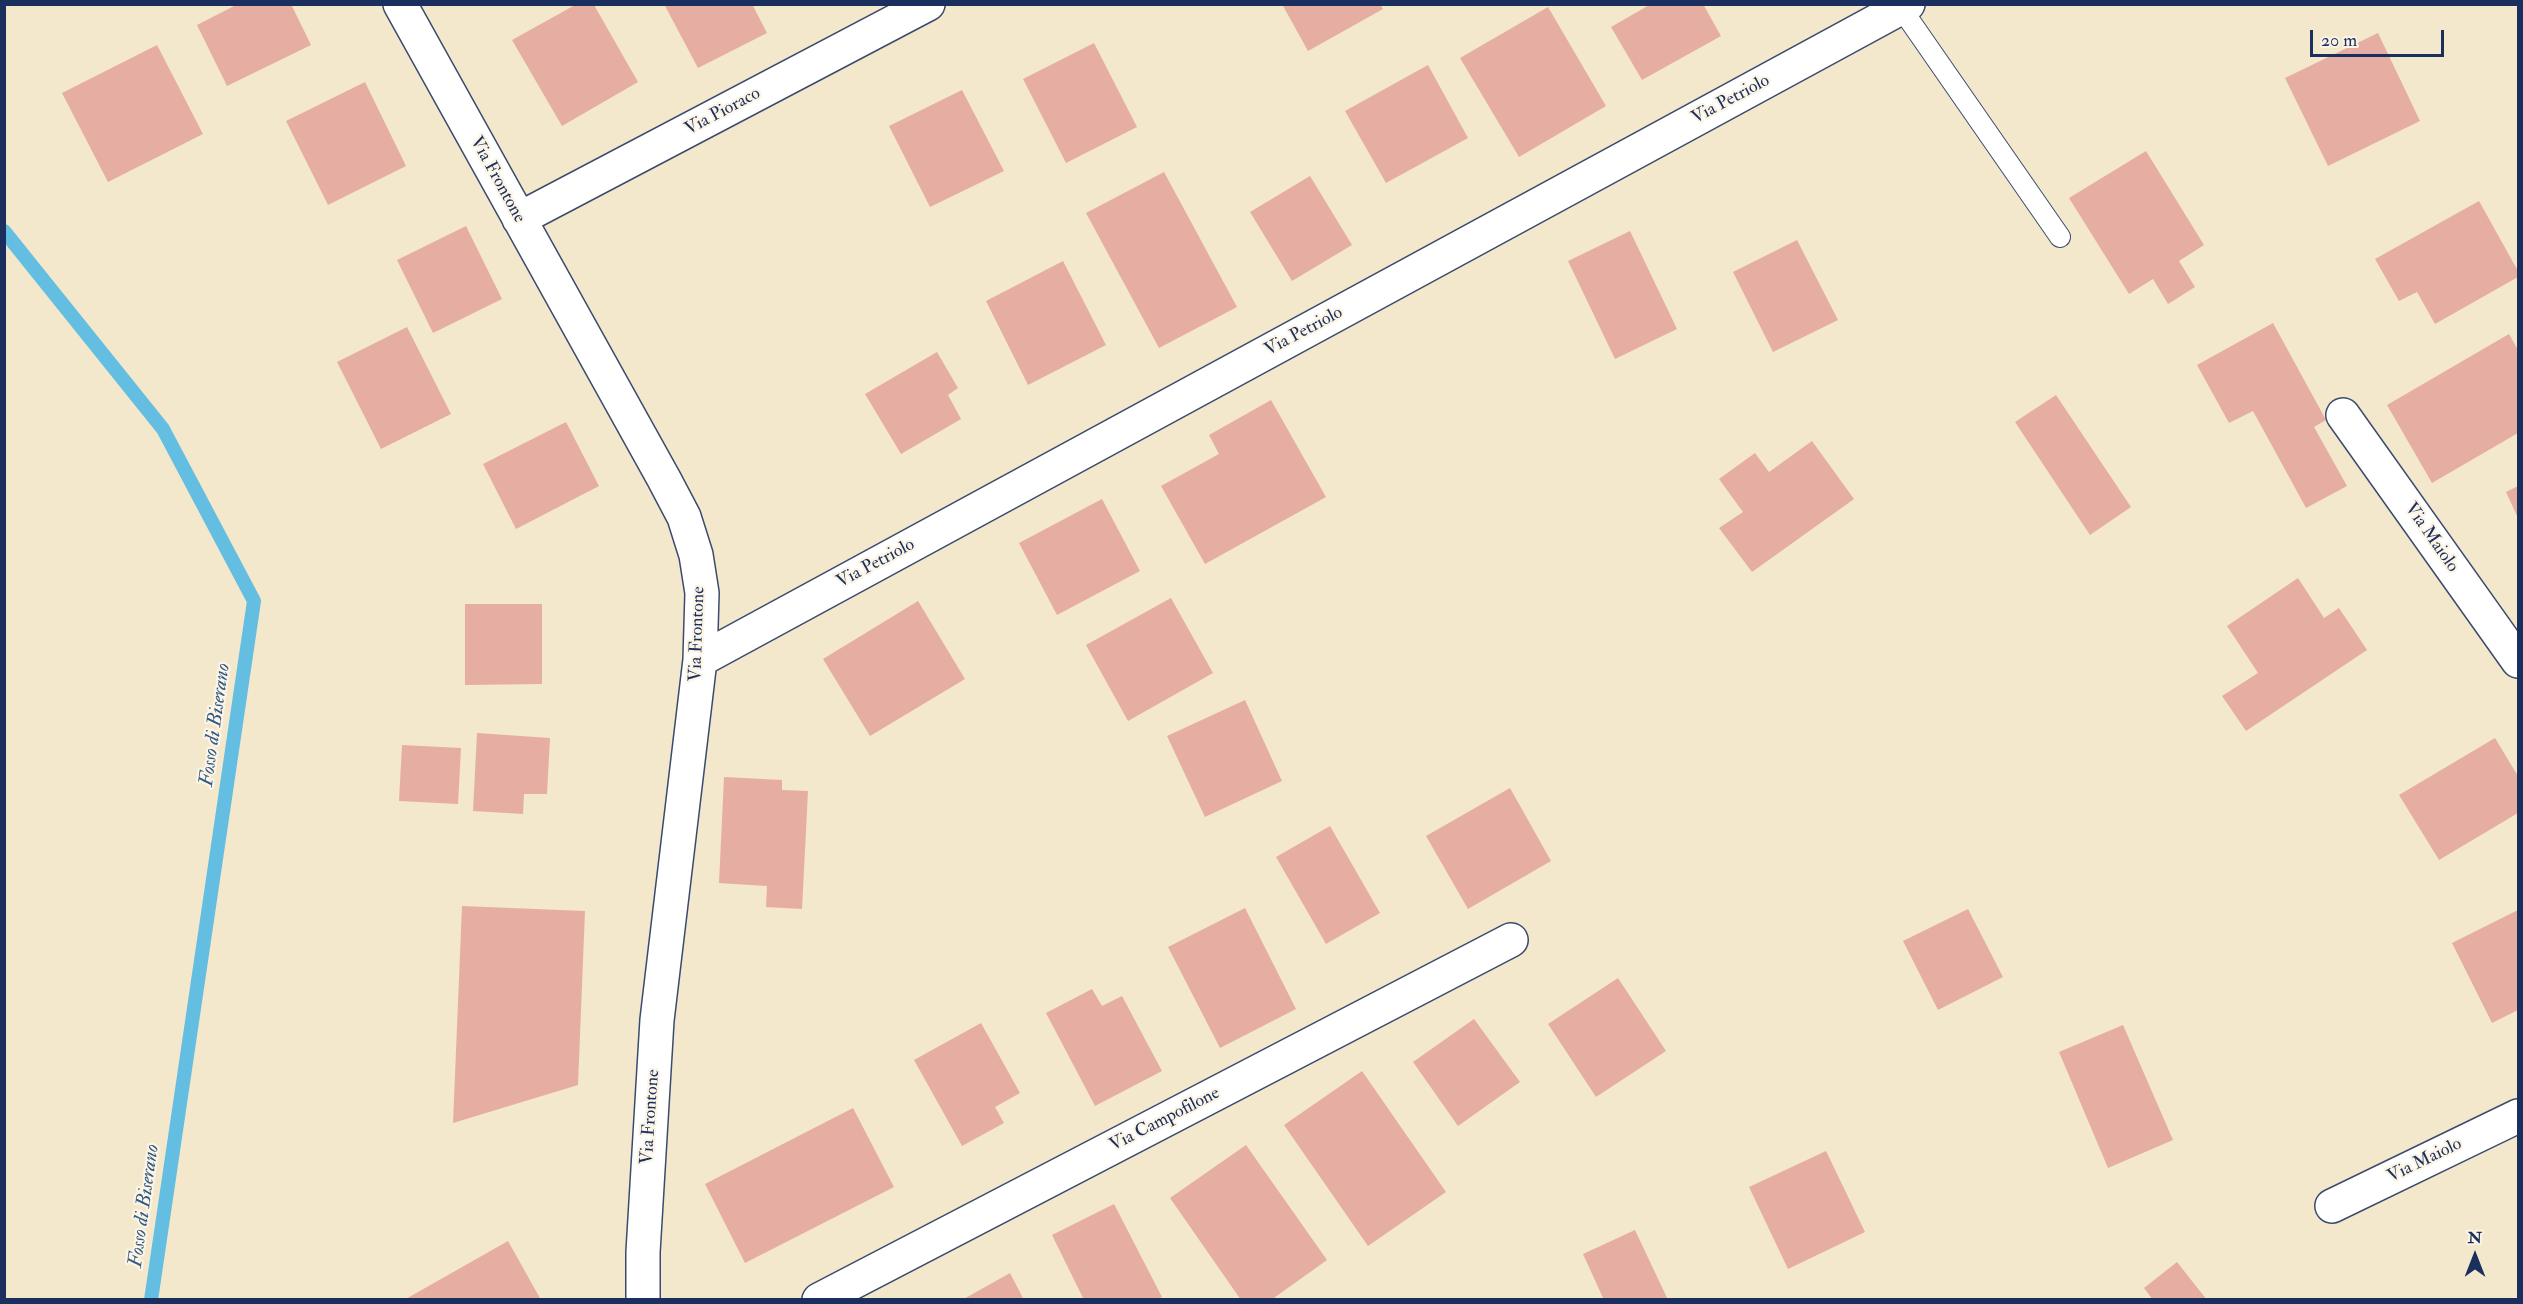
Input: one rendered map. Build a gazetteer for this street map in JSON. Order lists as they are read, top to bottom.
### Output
{
  "streets": {
    "street": [
      "Via Petriolo",
      "Via Pioraco",
      "Via Frontone",
      "Via Maiolo",
      "Via Campofilone"
    ]
  },
  "crossings": [
    ["Via Petriolo", "Via Frontone"],
    ["Via Pioraco", "Via Frontone"]
  ],
  "water": ["Fosso di Biserano"],
  "scale_bar": "20 m",
  "north": "top"
}
